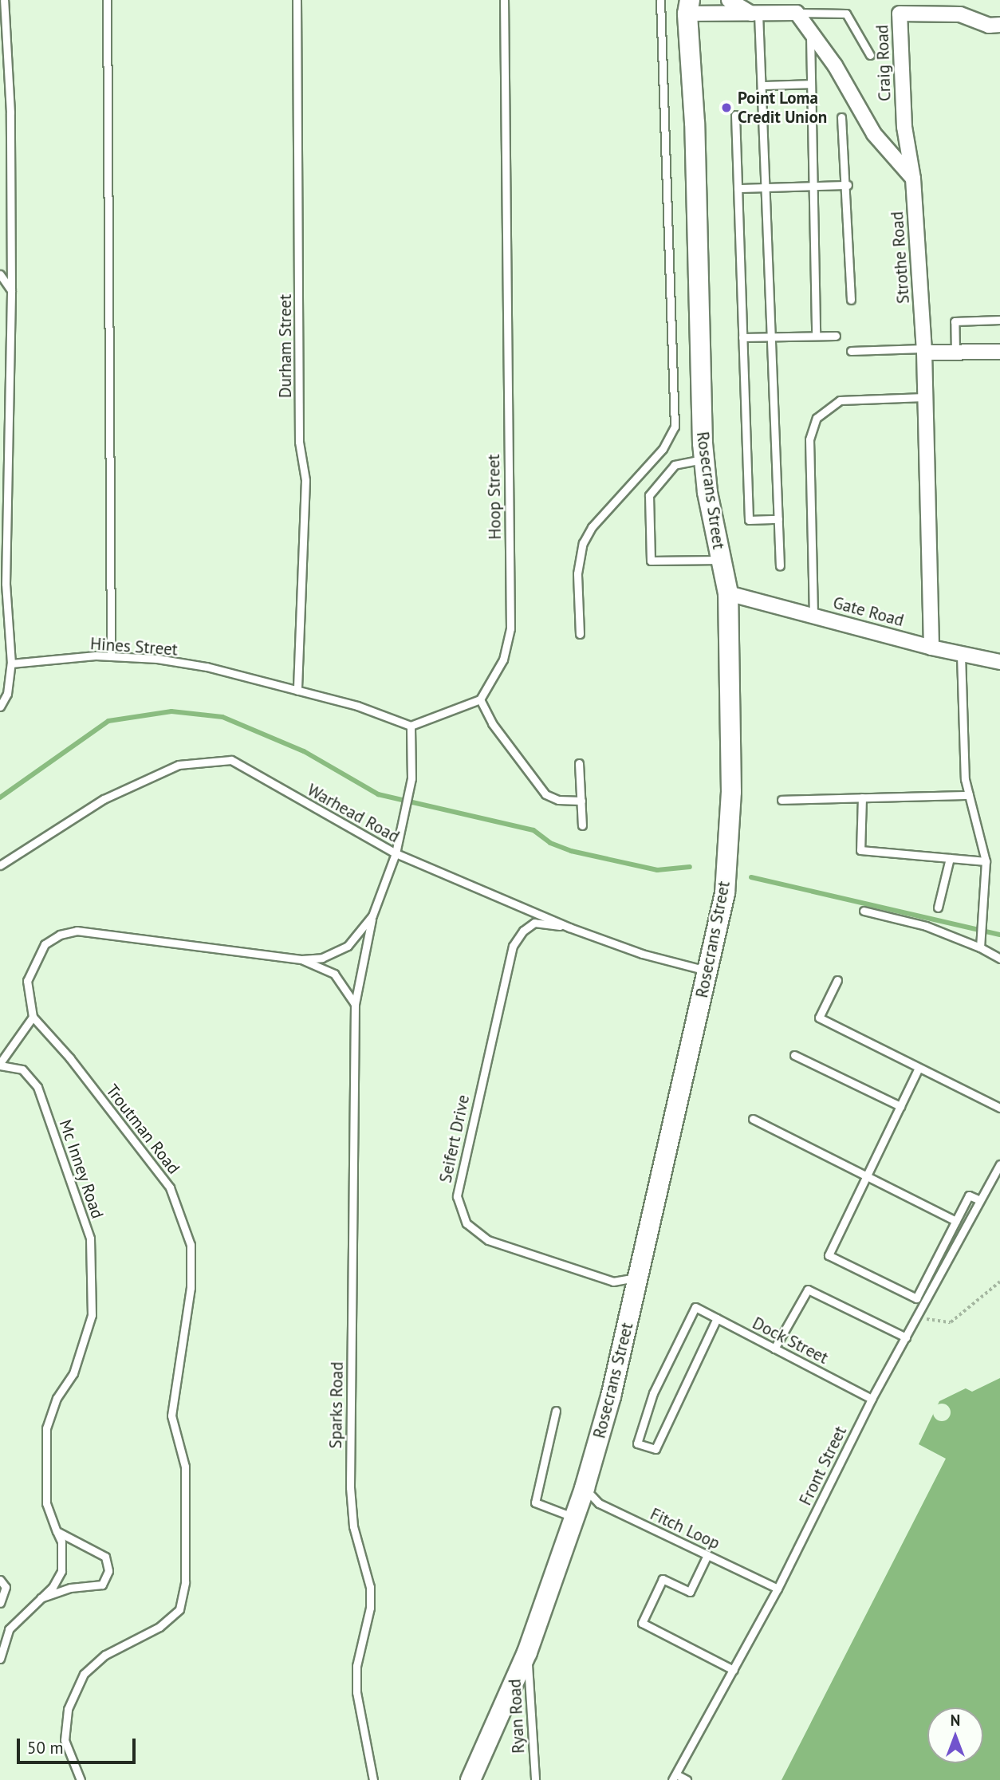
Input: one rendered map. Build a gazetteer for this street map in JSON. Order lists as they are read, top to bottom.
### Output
{
  "streets": {
    "street": [
      "Craig Road",
      "Strothe Road",
      "Rosecrans Street",
      "Gate Road"
    ],
    "lane": [
      "Durham Street",
      "Hoop Street",
      "Hines Street",
      "Warhead Road",
      "Troutman Road",
      "Seifert Drive",
      "Mc Inney Road",
      "Dock Street",
      "Sparks Road",
      "Front Street",
      "Fitch Loop",
      "Ryan Road"
    ]
  },
  "crossings": [
    ["Craig Road", "Strothe Road"],
    ["Strothe Road", "Gate Road"],
    ["Durham Street", "Hines Street"],
    ["Rosecrans Street", "Gate Road"],
    ["Rosecrans Street", "Warhead Road"],
    ["Rosecrans Street", "Seifert Drive"],
    ["Rosecrans Street", "Fitch Loop"],
    ["Rosecrans Street", "Ryan Road"],
    ["Warhead Road", "Seifert Drive"],
    ["Dock Street", "Front Street"],
    ["Front Street", "Fitch Loop"]
  ],
  "places": ["Point Loma Credit Union"],
  "scale_bar": "50 m",
  "north": "top"
}
